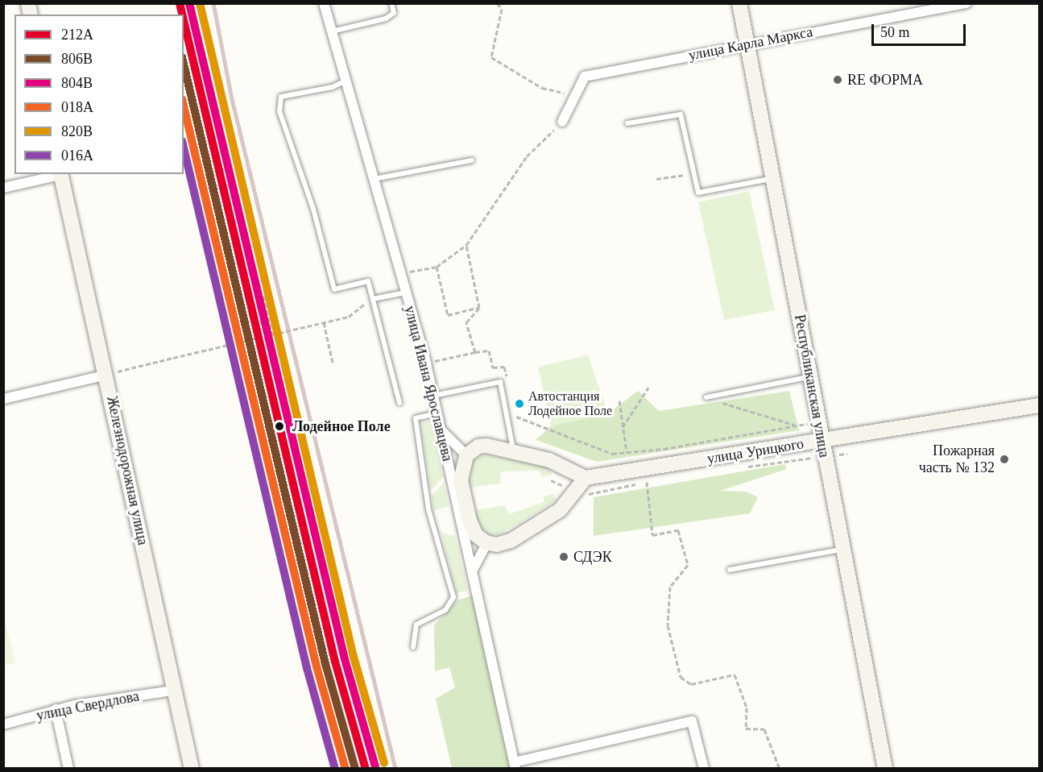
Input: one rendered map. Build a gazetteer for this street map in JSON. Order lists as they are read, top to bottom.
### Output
{
  "streets": {
    "street": [
      "улица Карла Маркса",
      "улица Ивана Ярославцева",
      "Республиканская улица",
      "улица Урицкого",
      "Железнодорожная улица",
      "улица Свердлова"
    ]
  },
  "crossings": [
    ["улица Карла Маркса", "Республиканская улица"],
    ["Республиканская улица", "улица Урицкого"],
    ["Железнодорожная улица", "улица Свердлова"]
  ],
  "places": [
    "RE ФОРМА",
    "Автостанция Лодейное Поле",
    "Лодейное Поле",
    "Пожарная часть № 132",
    "СДЭК"
  ],
  "lines": [
    "transit line 212А",
    "transit line 804В",
    "transit line 820В",
    "transit line 806В",
    "transit line 018А",
    "transit line 016А"
  ],
  "legend": [
    "212А",
    "806В",
    "804В",
    "018А",
    "820В",
    "016А"
  ],
  "scale_bar": "50 m"
}
